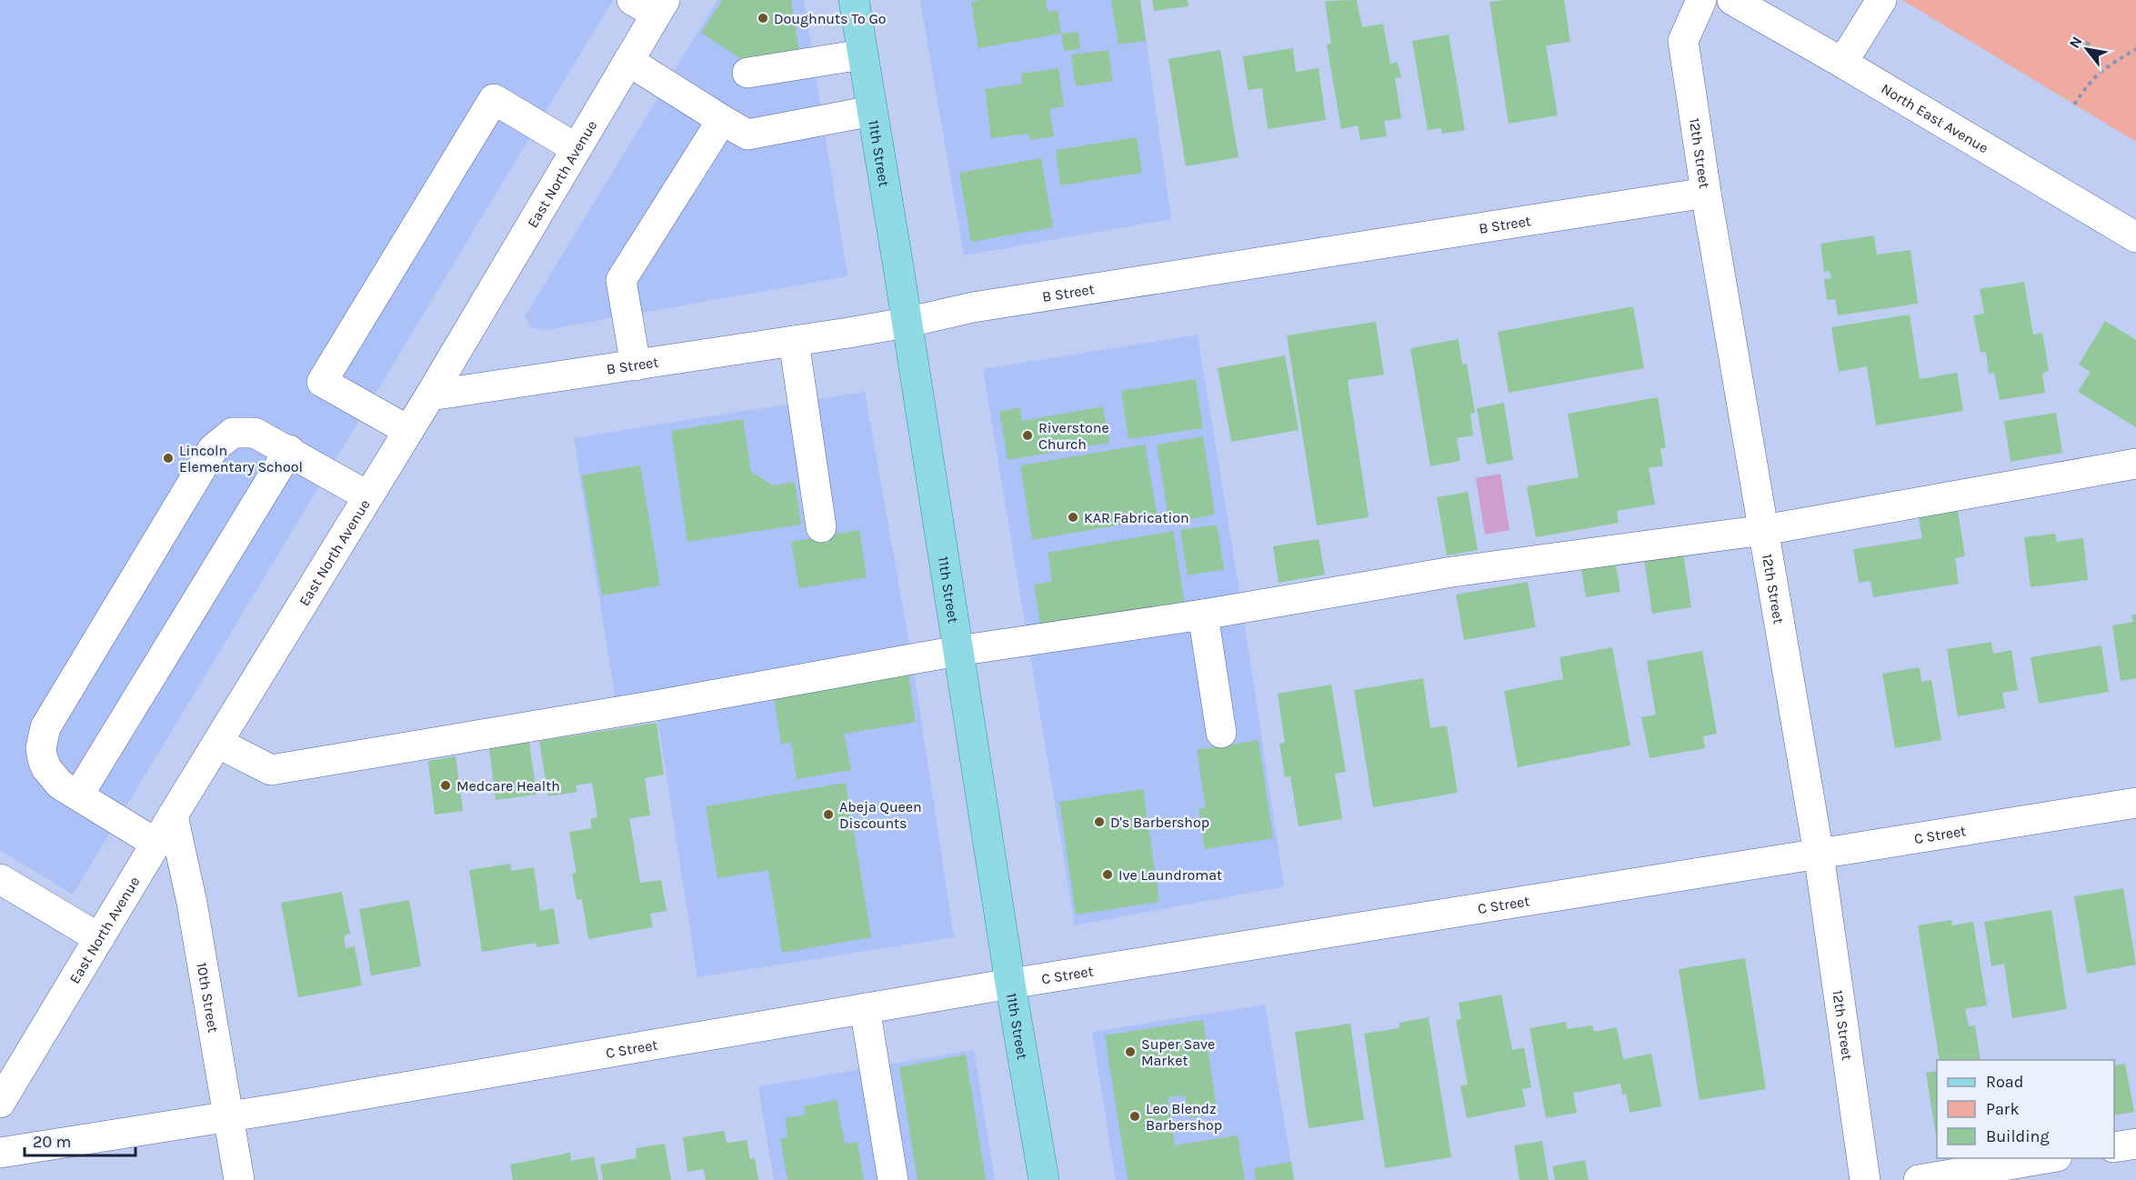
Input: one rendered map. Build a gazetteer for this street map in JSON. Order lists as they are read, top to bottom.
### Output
{
  "streets": {
    "main road": ["11th Street"],
    "street": [
      "North East Avenue",
      "12th Street",
      "East North Avenue",
      "B Street",
      "C Street",
      "10th Street"
    ]
  },
  "crossings": [
    ["12th Street", "B Street"],
    ["12th Street", "C Street"],
    ["11th Street", "B Street"],
    ["11th Street", "C Street"],
    ["East North Avenue", "B Street"],
    ["East North Avenue", "10th Street"],
    ["C Street", "10th Street"]
  ],
  "places": [
    "Doughnuts To Go",
    "Riverstone Church",
    "Lincoln Elementary School",
    "KAR Fabrication",
    "Medcare Health",
    "Abeja Queen Discounts",
    "D's Barbershop",
    "Ive Laundromat",
    "Super Save Market",
    "Leo Blendz Barbershop"
  ],
  "legend": ["Road", "Park", "Building"],
  "scale_bar": "20 m",
  "north": "top left"
}
